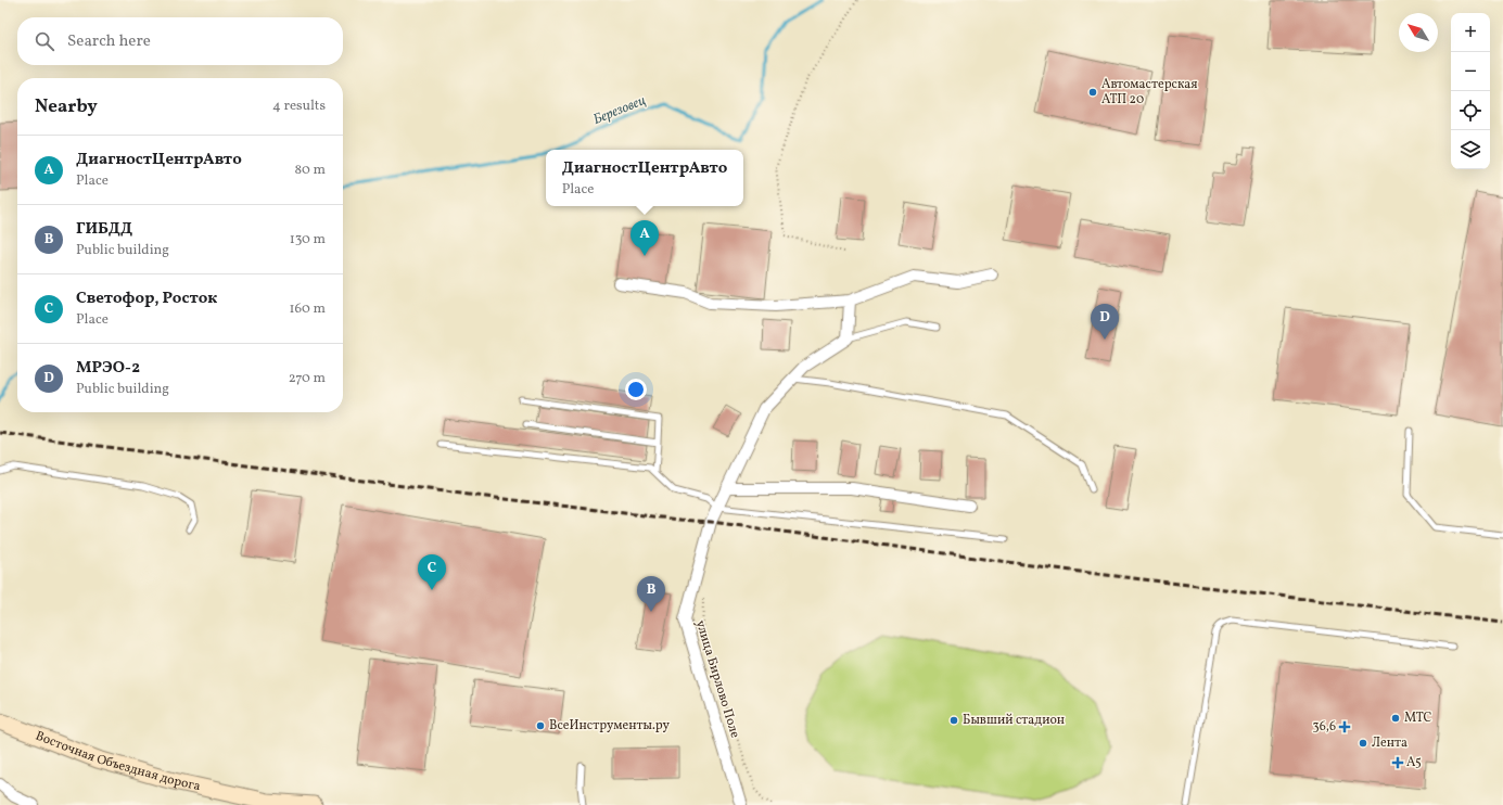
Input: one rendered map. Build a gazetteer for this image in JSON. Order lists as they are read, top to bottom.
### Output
{
  "streets": {
    "main road": ["Восточная Объездная дорога"],
    "street": ["улица Бирлово Поле"]
  },
  "water": ["Березовец"],
  "places": {
    "other": [
      "Автомастерская АТП 20",
      "МТС",
      "Бывший стадион",
      "ВсеИнструменты.ру",
      "Лента"
    ],
    "health": ["36,6", "А5"]
  },
  "north": "top left",
  "page": {
    "map_buttons": ["+", "−"],
    "search": "Search here",
    "heading": ["Nearby", "4 results"],
    "list": [
      {
        "mark": "A",
        "name": "ДиагностЦентрАвто",
        "note": "Place",
        "value": "80 m"
      },
      {
        "mark": "B",
        "name": "ГИБДД",
        "note": "Public building",
        "value": "130 m"
      },
      {
        "mark": "C",
        "name": "Светофор, Росток",
        "note": "Place",
        "value": "160 m"
      },
      {
        "mark": "D",
        "name": "МРЭО-2",
        "note": "Public building",
        "value": "270 m"
      }
    ],
    "popup": ["ДиагностЦентрАвто", "Place"],
    "pins": [
      "A",
      "D",
      "C",
      "B"
    ]
  }
}
